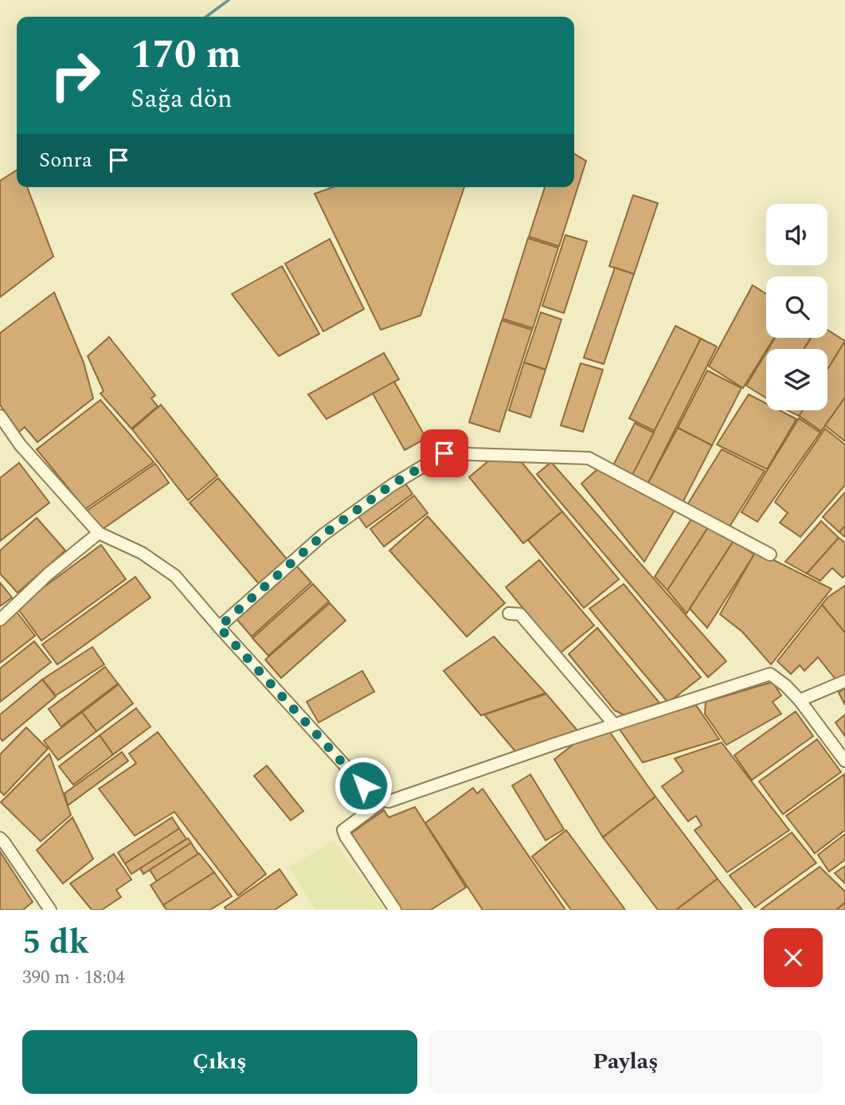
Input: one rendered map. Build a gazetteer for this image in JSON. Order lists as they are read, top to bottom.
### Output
{
  "page": {
    "turn": ["170 m", "Sağa dön"],
    "then": "Sonra",
    "heading": ["5 dk", "390 m · 18:04"],
    "buttons": ["Çıkış", "Paylaş"]
  }
}
